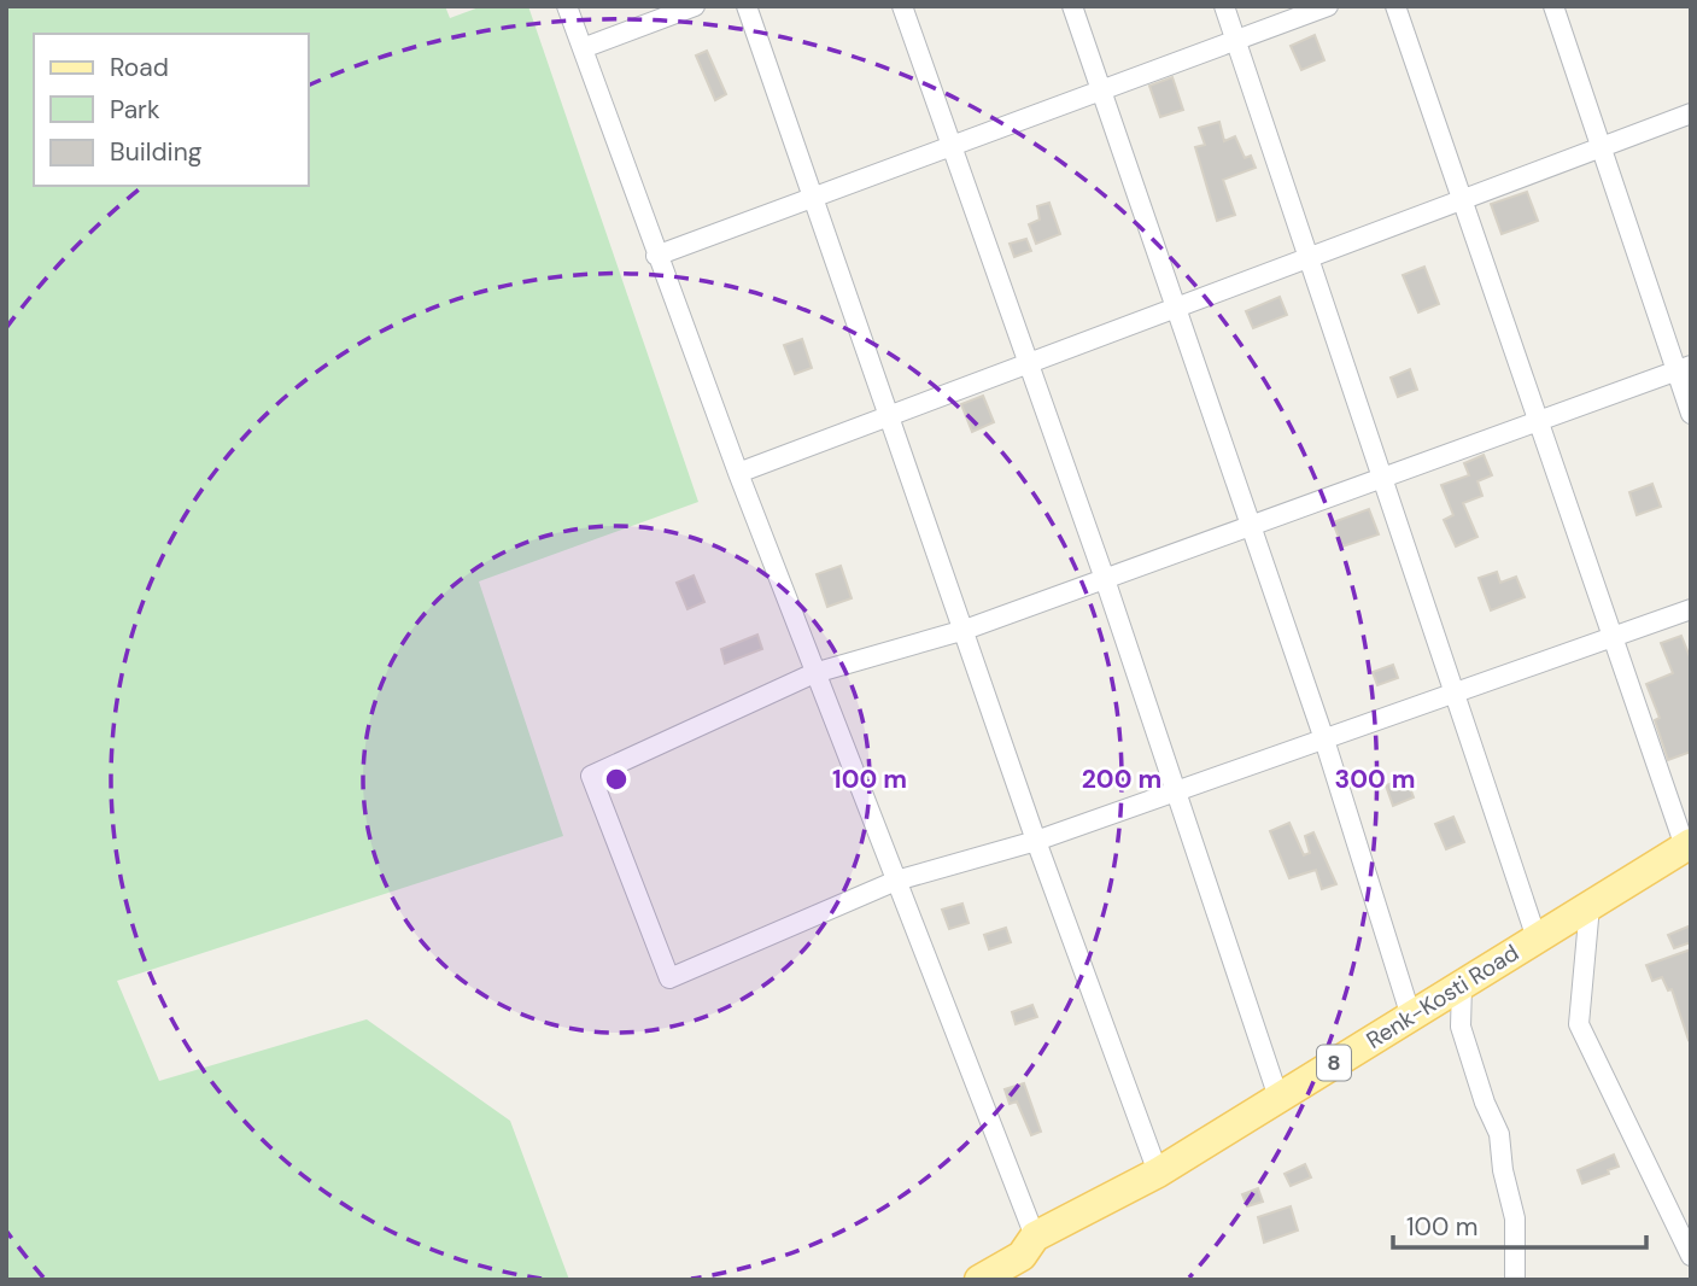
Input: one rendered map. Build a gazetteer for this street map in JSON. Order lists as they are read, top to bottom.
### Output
{
  "streets": {
    "main road": ["Renk-Kosti Road", "8"]
  },
  "legend": ["Road", "Park", "Building"],
  "scale_bar": "100 m",
  "rings": ["100 m", "200 m", "300 m"]
}
